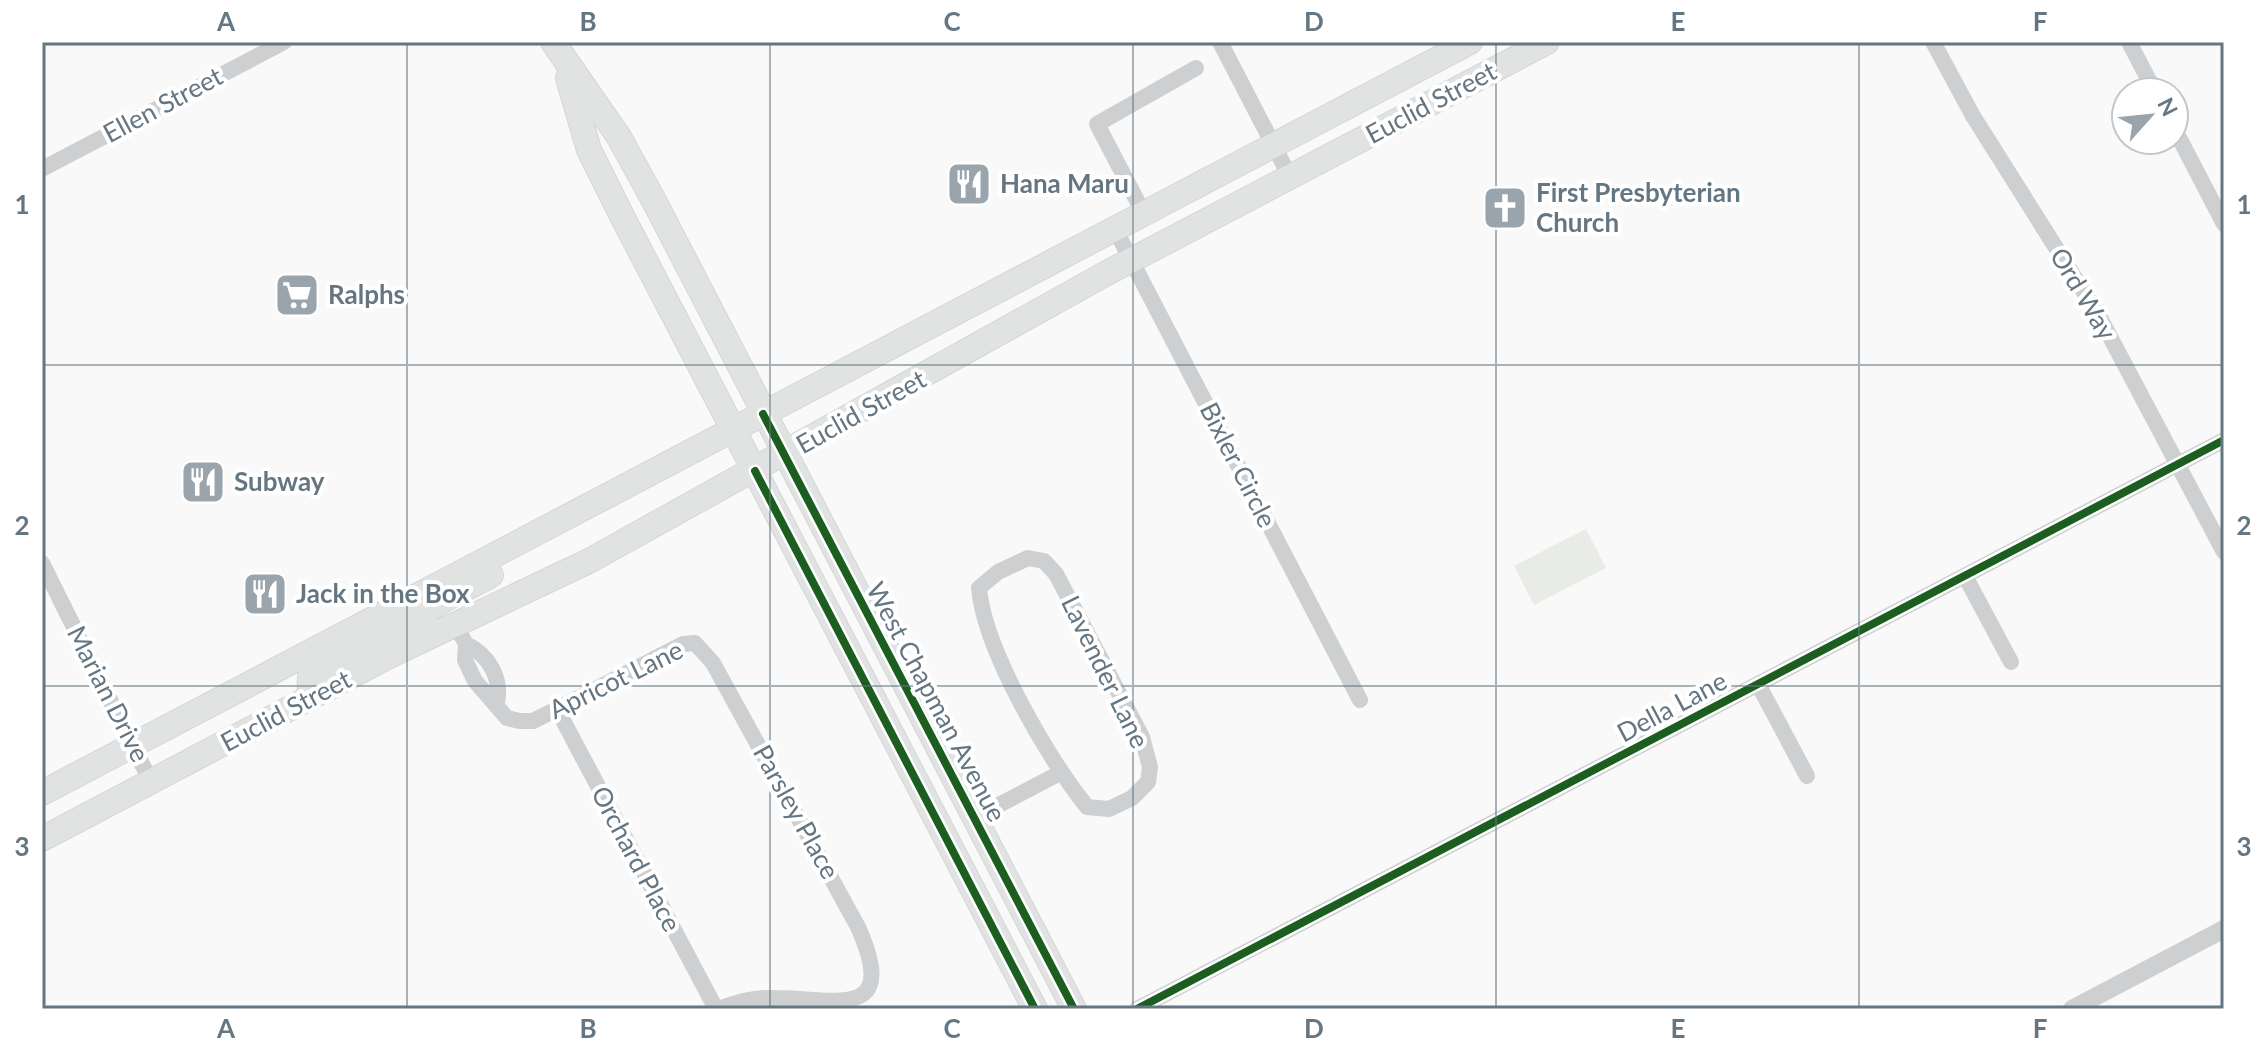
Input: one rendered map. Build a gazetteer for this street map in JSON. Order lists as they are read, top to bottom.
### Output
{
  "streets": {
    "main road": ["Euclid Street", "West Chapman Avenue"],
    "street": [
      "Ellen Street",
      "Ord Way",
      "Bixler Circle",
      "Lavender Lane",
      "Apricot Lane",
      "Marian Drive",
      "Della Lane",
      "Parsley Place",
      "Orchard Place"
    ]
  },
  "crossings": [
    ["Euclid Street", "Bixler Circle"],
    ["Euclid Street", "Apricot Lane"],
    ["Euclid Street", "Marian Drive"],
    ["Euclid Street", "West Chapman Avenue"],
    ["Ord Way", "Della Lane"],
    ["Apricot Lane", "Parsley Place"],
    ["Apricot Lane", "Orchard Place"],
    ["Parsley Place", "Orchard Place"]
  ],
  "places": {
    "restaurant": ["Hana Maru", "Subway", "Jack in the Box"],
    "church": ["First Presbyterian Church"],
    "supermarket": ["Ralphs"]
  },
  "north": "top right",
  "grid": {
    "columns": [
      "A",
      "B",
      "C",
      "D",
      "E",
      "F"
    ],
    "rows": ["1", "2", "3"]
  }
}
